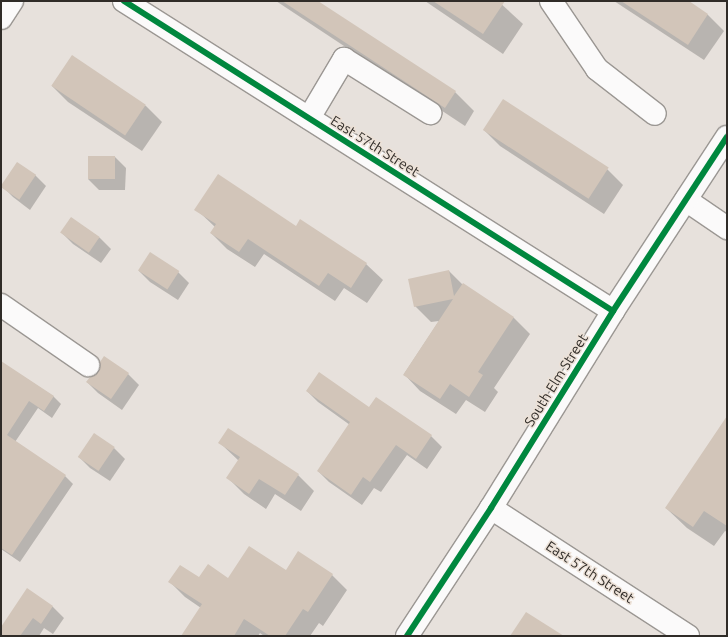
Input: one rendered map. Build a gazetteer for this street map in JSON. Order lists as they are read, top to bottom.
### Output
{
  "streets": {
    "street": ["East 57th Street", "South Elm Street"]
  },
  "crossings": [
    ["East 57th Street", "South Elm Street"]
  ]
}
